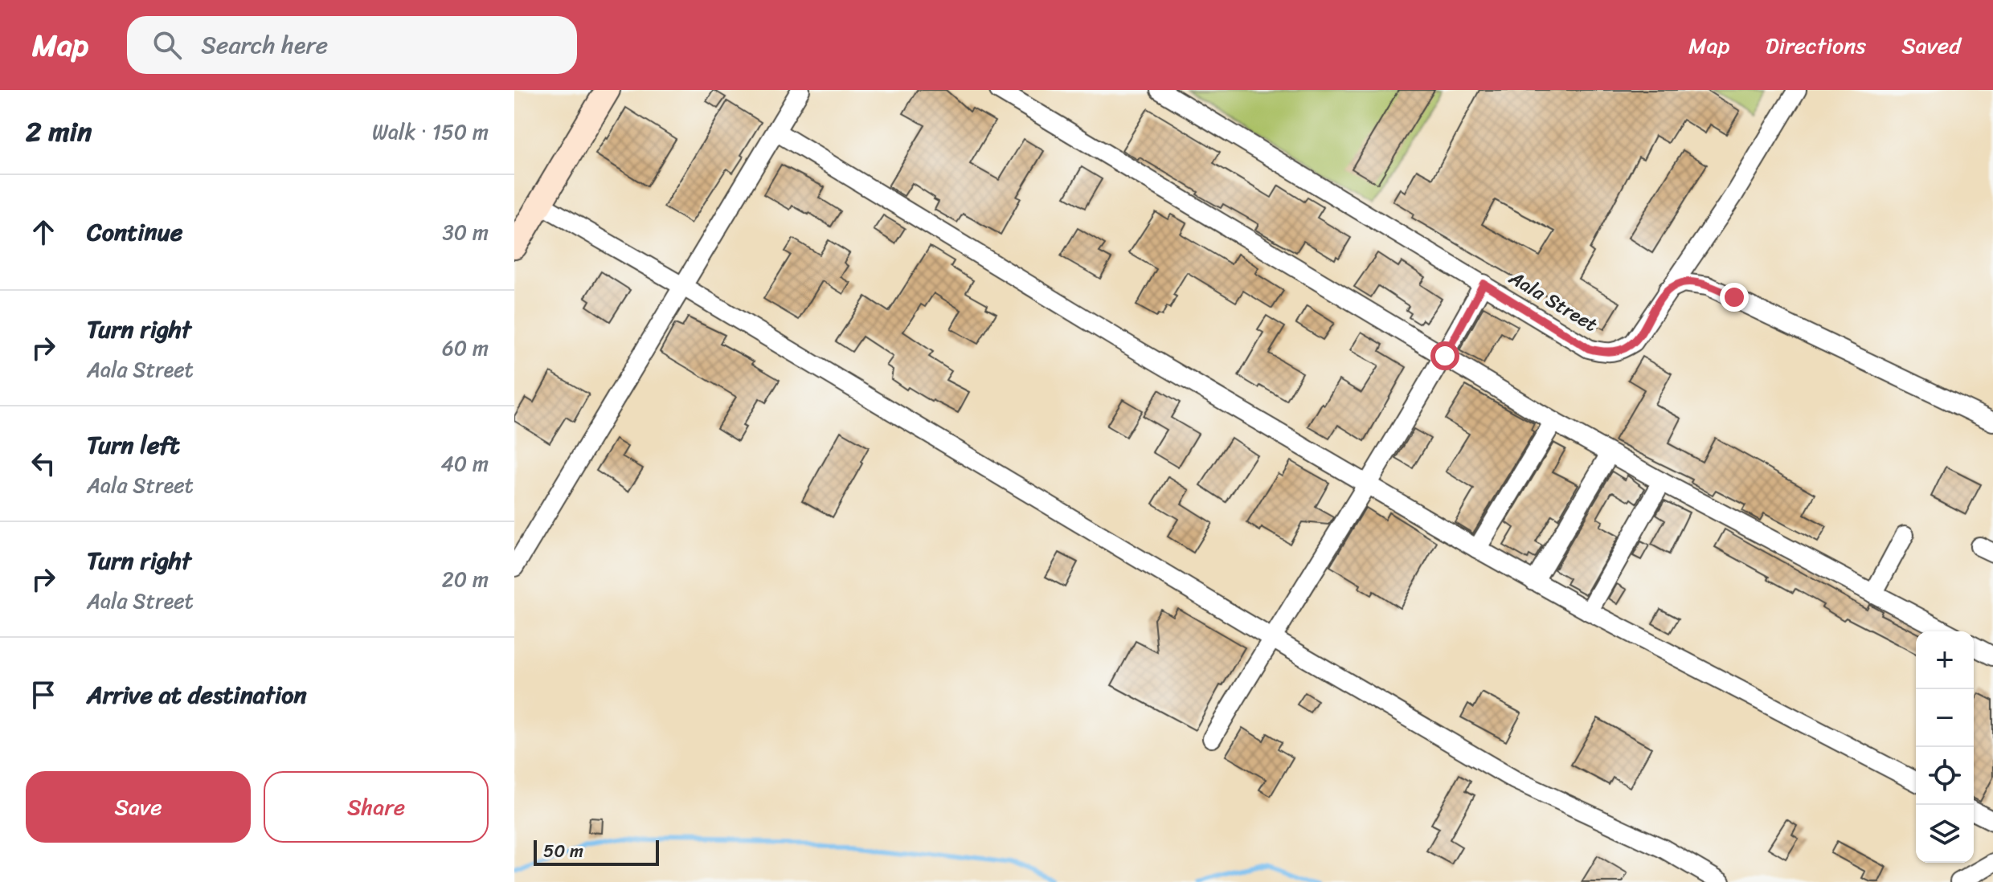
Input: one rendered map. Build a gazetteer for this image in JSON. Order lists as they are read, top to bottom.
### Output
{
  "streets": {
    "street": ["Aala Street"]
  },
  "scale_bar": "50 m",
  "page": {
    "header": "Map",
    "search": "Search here",
    "nav": ["Map", "Directions", "Saved"],
    "heading": ["2 min", "Walk · 150 m"],
    "list": [
      ["Continue", "30 m"],
      ["Turn right", "Aala Street", "60 m"],
      ["Turn left", "Aala Street", "40 m"],
      ["Turn right", "Aala Street", "20 m"],
      "Arrive at destination"
    ],
    "map_buttons": ["+", "−"],
    "buttons": ["Save", "Share"],
    "scale": "50 m"
  }
}
